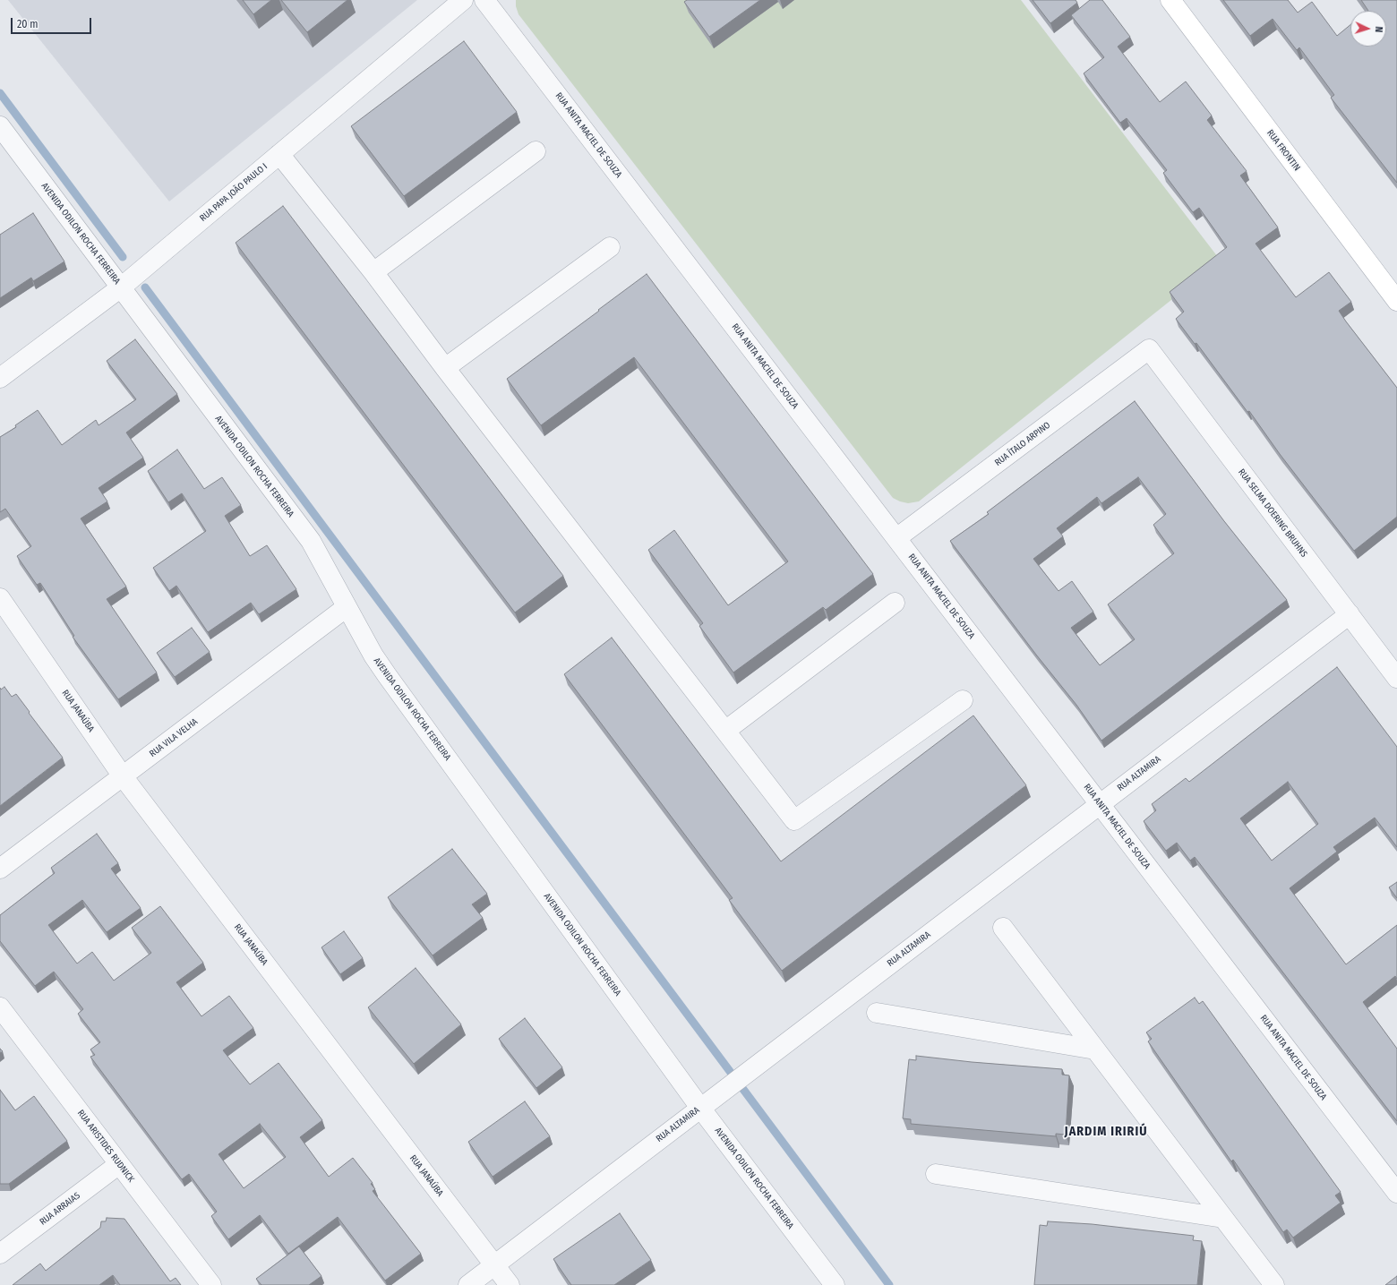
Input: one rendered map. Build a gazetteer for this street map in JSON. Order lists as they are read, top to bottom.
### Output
{
  "streets": {
    "street": [
      "RUA ANITA MACIEL DE SOUZA",
      "RUA FRONTIN",
      "RUA PAPA JOÃO PAULO I",
      "AVENIDA ODILON ROCHA FERREIRA",
      "RUA ÍTALO ARPINO",
      "RUA SELMA DOERING BRUHNS",
      "RUA JANAÚBA",
      "RUA VILA VELHA",
      "RUA ALTAMIRA",
      "RUA ARISTIDES RUDNICK",
      "RUA ARRAIAS"
    ]
  },
  "crossings": [
    ["RUA ANITA MACIEL DE SOUZA", "RUA ÍTALO ARPINO"],
    ["RUA ANITA MACIEL DE SOUZA", "RUA ALTAMIRA"],
    ["RUA PAPA JOÃO PAULO I", "AVENIDA ODILON ROCHA FERREIRA"],
    ["AVENIDA ODILON ROCHA FERREIRA", "RUA VILA VELHA"],
    ["AVENIDA ODILON ROCHA FERREIRA", "RUA ALTAMIRA"],
    ["RUA ÍTALO ARPINO", "RUA SELMA DOERING BRUHNS"],
    ["RUA SELMA DOERING BRUHNS", "RUA ALTAMIRA"],
    ["RUA JANAÚBA", "RUA VILA VELHA"],
    ["RUA JANAÚBA", "RUA ALTAMIRA"],
    ["RUA ARISTIDES RUDNICK", "RUA ARRAIAS"]
  ],
  "districts": ["JARDIM IRIRIÚ"],
  "scale_bar": "20 m",
  "north": "right"
}
